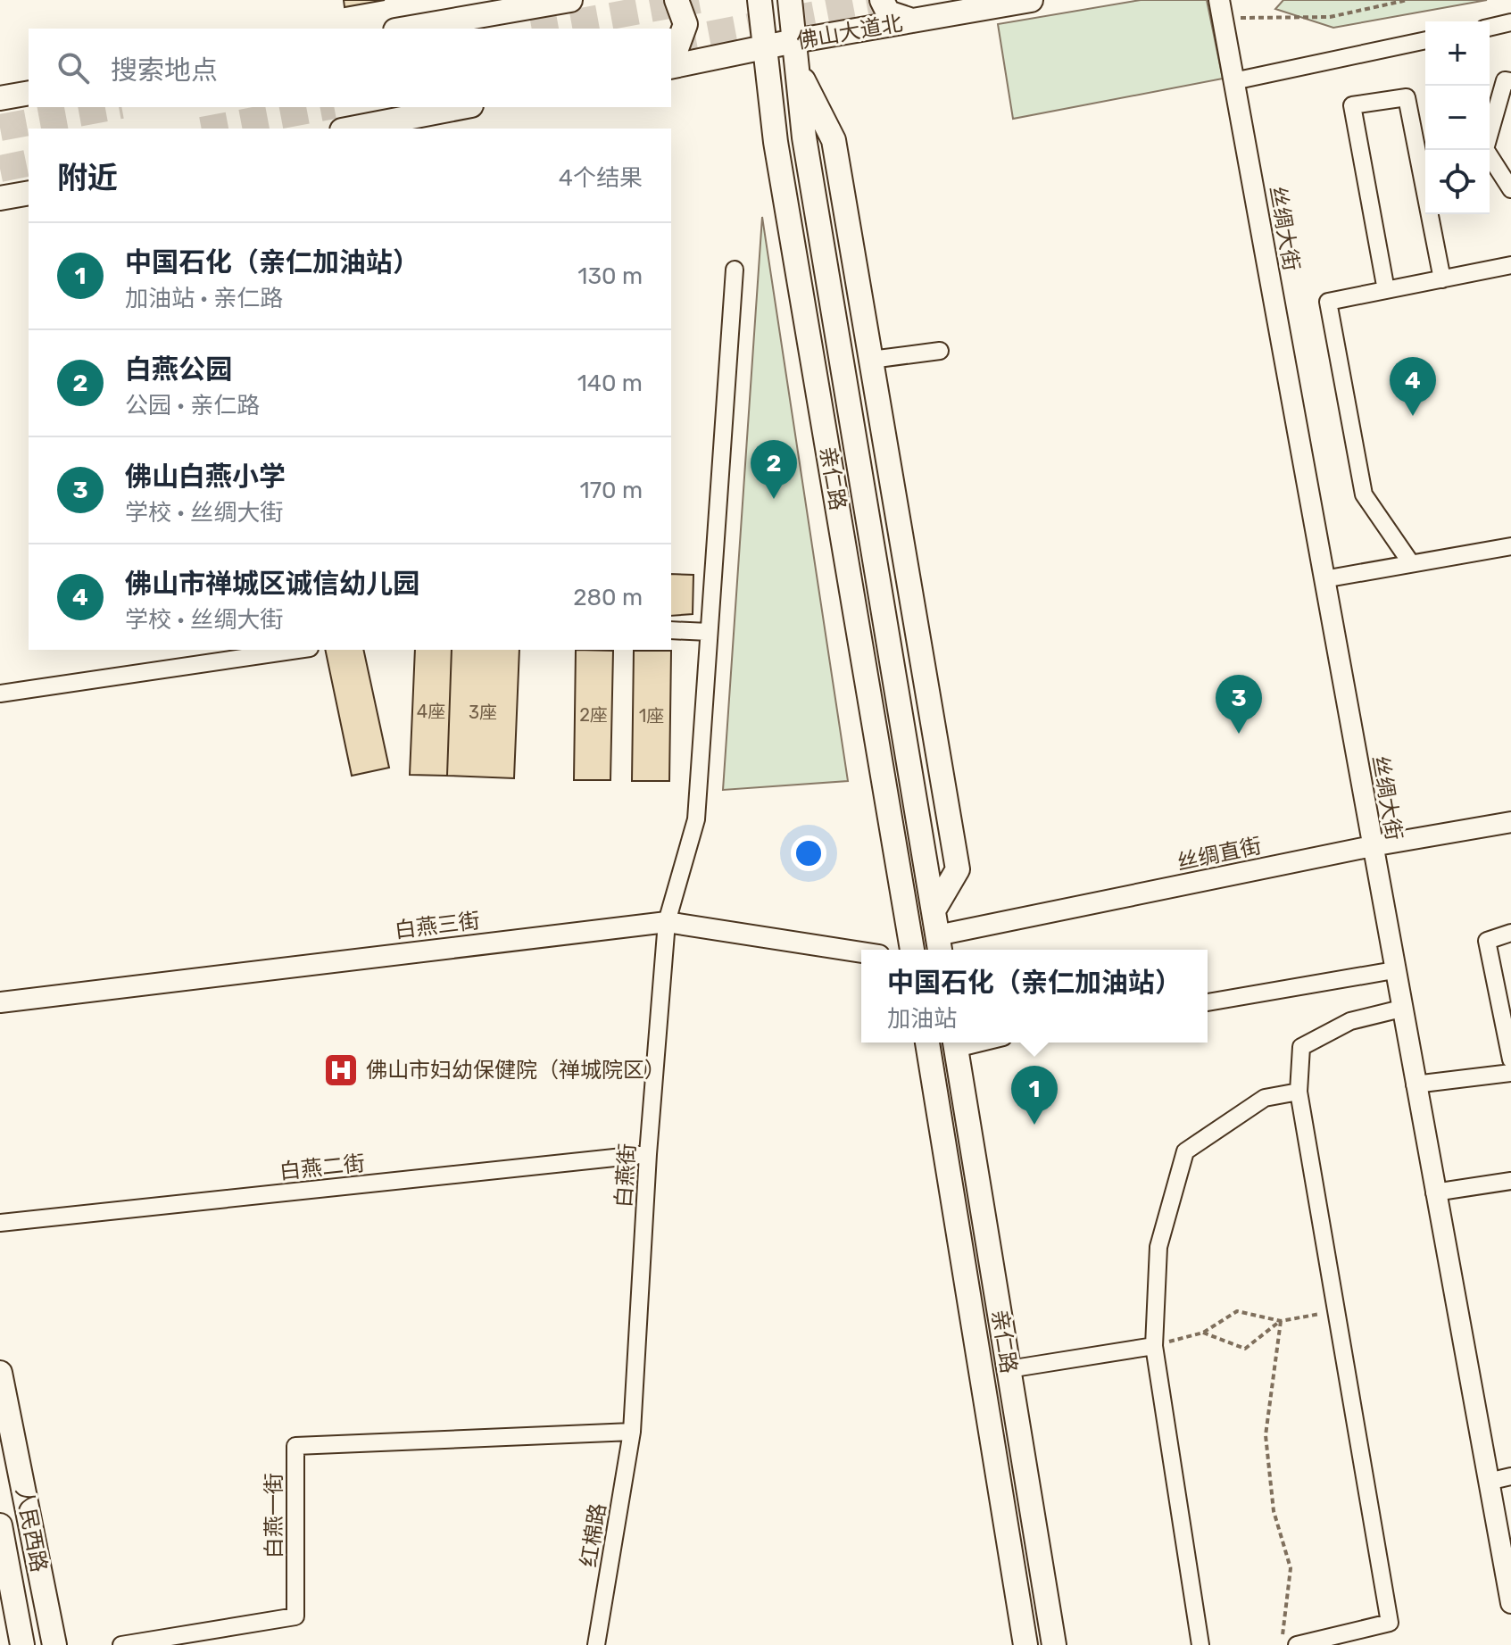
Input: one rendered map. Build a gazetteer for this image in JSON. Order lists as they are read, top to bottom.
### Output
{
  "streets": {
    "main road": ["佛山大道北", "亲仁路", "人民西路"],
    "street": [
      "丝绸大街",
      "丝绸直街",
      "白燕三街",
      "白燕二街",
      "白燕街",
      "白燕一街",
      "红棉路"
    ]
  },
  "crossings": [
    ["佛山大道北", "亲仁路"],
    ["丝绸大街", "丝绸直街"],
    ["亲仁路", "丝绸直街"],
    ["白燕三街", "白燕街"],
    ["白燕二街", "白燕街"],
    ["白燕街", "白燕一街"],
    ["白燕街", "红棉路"],
    ["白燕一街", "红棉路"]
  ],
  "places": {
    "hospital": ["佛山市妇幼保健院（禅城院区）"]
  },
  "house_numbers": [
    "4座",
    "3座",
    "2座",
    "1座"
  ],
  "page": {
    "map_buttons": ["+", "−"],
    "search": "搜索地点",
    "heading": ["附近", "4个结果"],
    "list": [
      {
        "mark": "1",
        "name": "中国石化（亲仁加油站）",
        "note": "加油站 · 亲仁路",
        "value": "130 m"
      },
      {
        "mark": "2",
        "name": "白燕公园",
        "note": "公园 · 亲仁路",
        "value": "140 m"
      },
      {
        "mark": "3",
        "name": "佛山白燕小学",
        "note": "学校 · 丝绸大街",
        "value": "170 m"
      },
      {
        "mark": "4",
        "name": "佛山市禅城区诚信幼儿园",
        "note": "学校 · 丝绸大街",
        "value": "280 m"
      }
    ],
    "pins": [
      "4",
      "2",
      "3",
      "1"
    ],
    "popup": ["中国石化（亲仁加油站）", "加油站"]
  }
}
